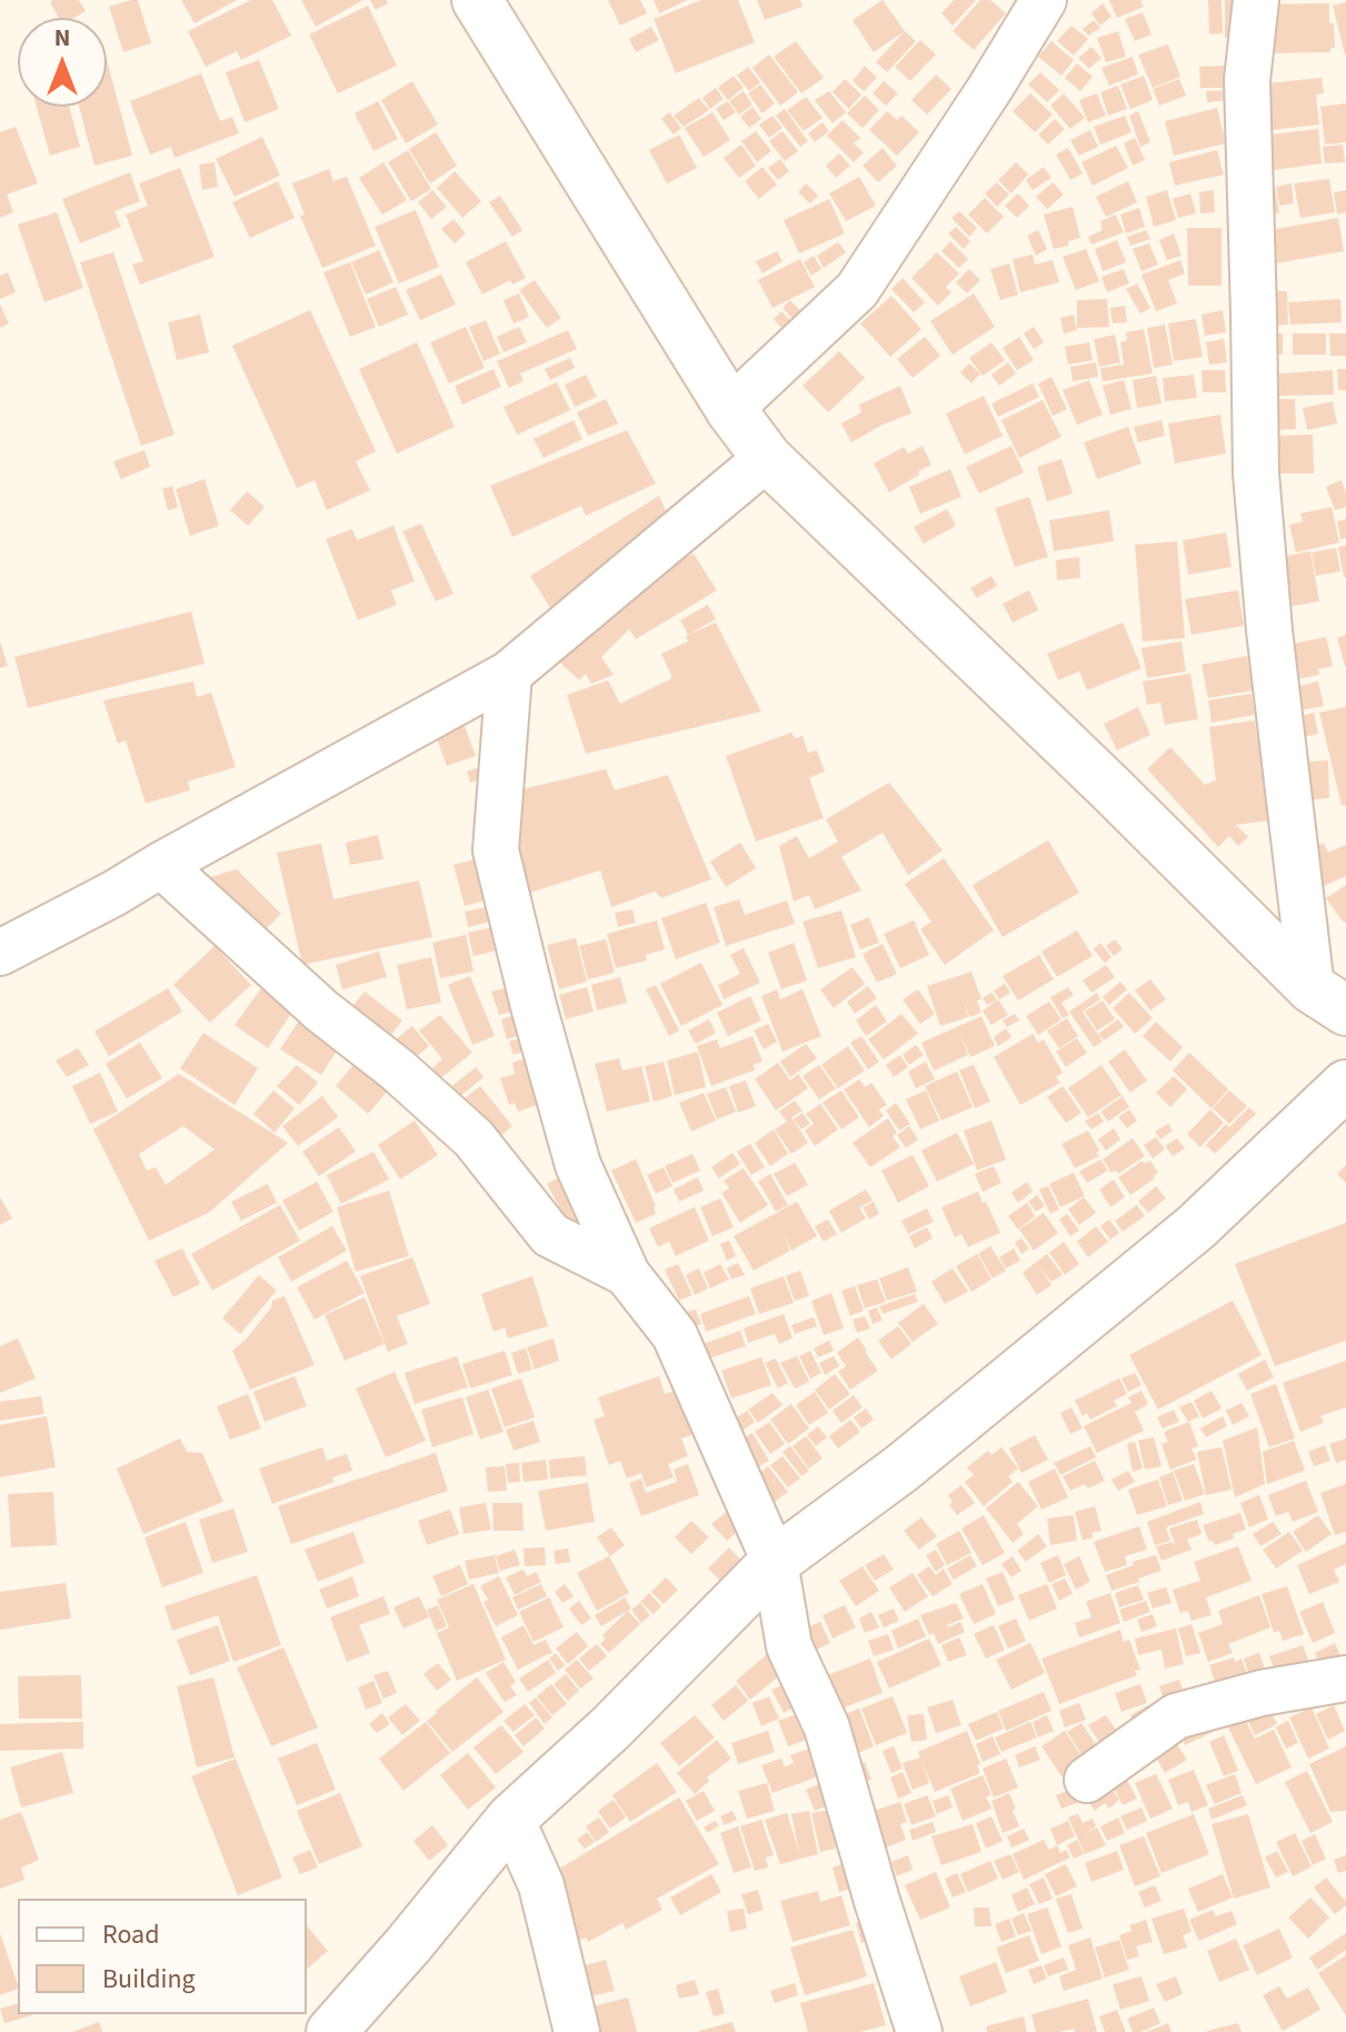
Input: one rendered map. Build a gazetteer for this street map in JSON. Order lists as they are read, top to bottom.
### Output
{
  "legend": ["Road", "Building"],
  "north": "top"
}
